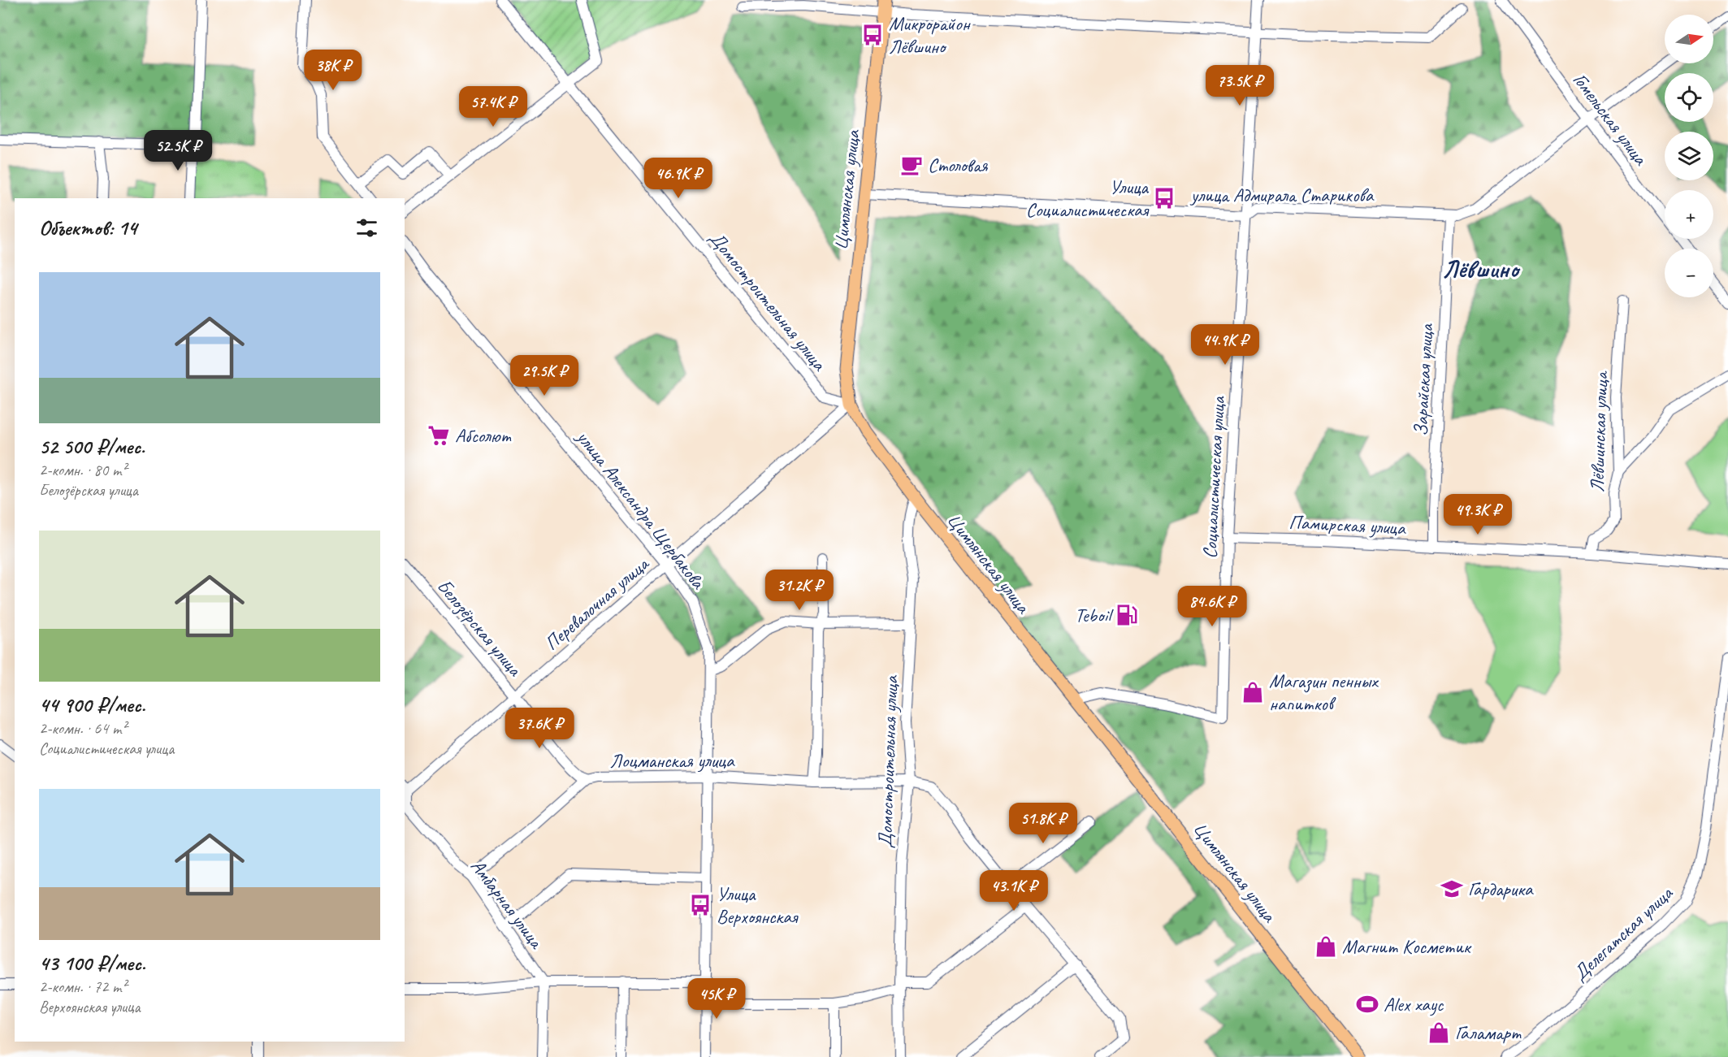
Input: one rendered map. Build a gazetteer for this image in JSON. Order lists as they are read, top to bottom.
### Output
{
  "streets": {
    "main road": ["Цимлянская улица"],
    "street": [
      "Гомельская улица",
      "улица Адмирала Старикова",
      "Домостроительная улица",
      "Зарайская улица",
      "Лёвшинская улица",
      "Социалистическая улица",
      "улица Александра Щербакова",
      "Памирская улица",
      "Перевалочная улица",
      "Белозёрская улица",
      "Лоцманская улица",
      "Амбарная улица",
      "Делегатская улица"
    ]
  },
  "crossings": [
    ["Гомельская улица", "улица Адмирала Старикова"],
    ["Цимлянская улица", "улица Адмирала Старикова"],
    ["Цимлянская улица", "Домостроительная улица"],
    ["Цимлянская улица", "Социалистическая улица"],
    ["Цимлянская улица", "Перевалочная улица"],
    ["улица Адмирала Старикова", "Зарайская улица"],
    ["улица Адмирала Старикова", "Социалистическая улица"],
    ["Домостроительная улица", "Перевалочная улица"],
    ["Домостроительная улица", "Лоцманская улица"],
    ["Зарайская улица", "Памирская улица"],
    ["Лёвшинская улица", "Памирская улица"],
    ["Социалистическая улица", "Памирская улица"],
    ["улица Александра Щербакова", "Перевалочная улица"],
    ["улица Александра Щербакова", "Лоцманская улица"],
    ["Перевалочная улица", "Белозёрская улица"],
    ["Перевалочная улица", "Амбарная улица"],
    ["Белозёрская улица", "Лоцманская улица"],
    ["Лоцманская улица", "Амбарная улица"]
  ],
  "districts": ["Лёвшино"],
  "places": {
    "bus stop": ["Микрорайон Лёвшино", "Улица Социалистическая", "Улица Верхоянская"],
    "cafe": ["Столовая"],
    "supermarket": ["Абсолют"],
    "fuel station": ["Teboil"],
    "shop": ["Магазин пенных напитков", "Магнит Косметик", "Галамарт"],
    "school or university": ["Гардарика"],
    "sports": ["Alex хаус"]
  },
  "north": "right",
  "page": {
    "map_buttons": ["+", "−"],
    "price": [
      "38K ₽",
      "73.5K ₽",
      "57.4K ₽",
      "52.5K ₽",
      "46.9K ₽",
      "44.9K ₽",
      "29.5K ₽",
      "49.3K ₽",
      "31.2K ₽",
      "84.6K ₽",
      "37.6K ₽",
      "51.8K ₽",
      "43.1K ₽",
      "45K ₽"
    ],
    "heading": "Объектов: 14",
    "list": [
      {
        "name": "52 500 ₽/мес.",
        "note": "2-комн. · 80 m² · Белозёрская улица"
      },
      {
        "name": "44 900 ₽/мес.",
        "note": "2-комн. · 64 m² · Социалистическая улица"
      },
      {
        "name": "43 100 ₽/мес.",
        "note": "2-комн. · 72 m² · Верхоянская улица"
      }
    ]
  }
}
